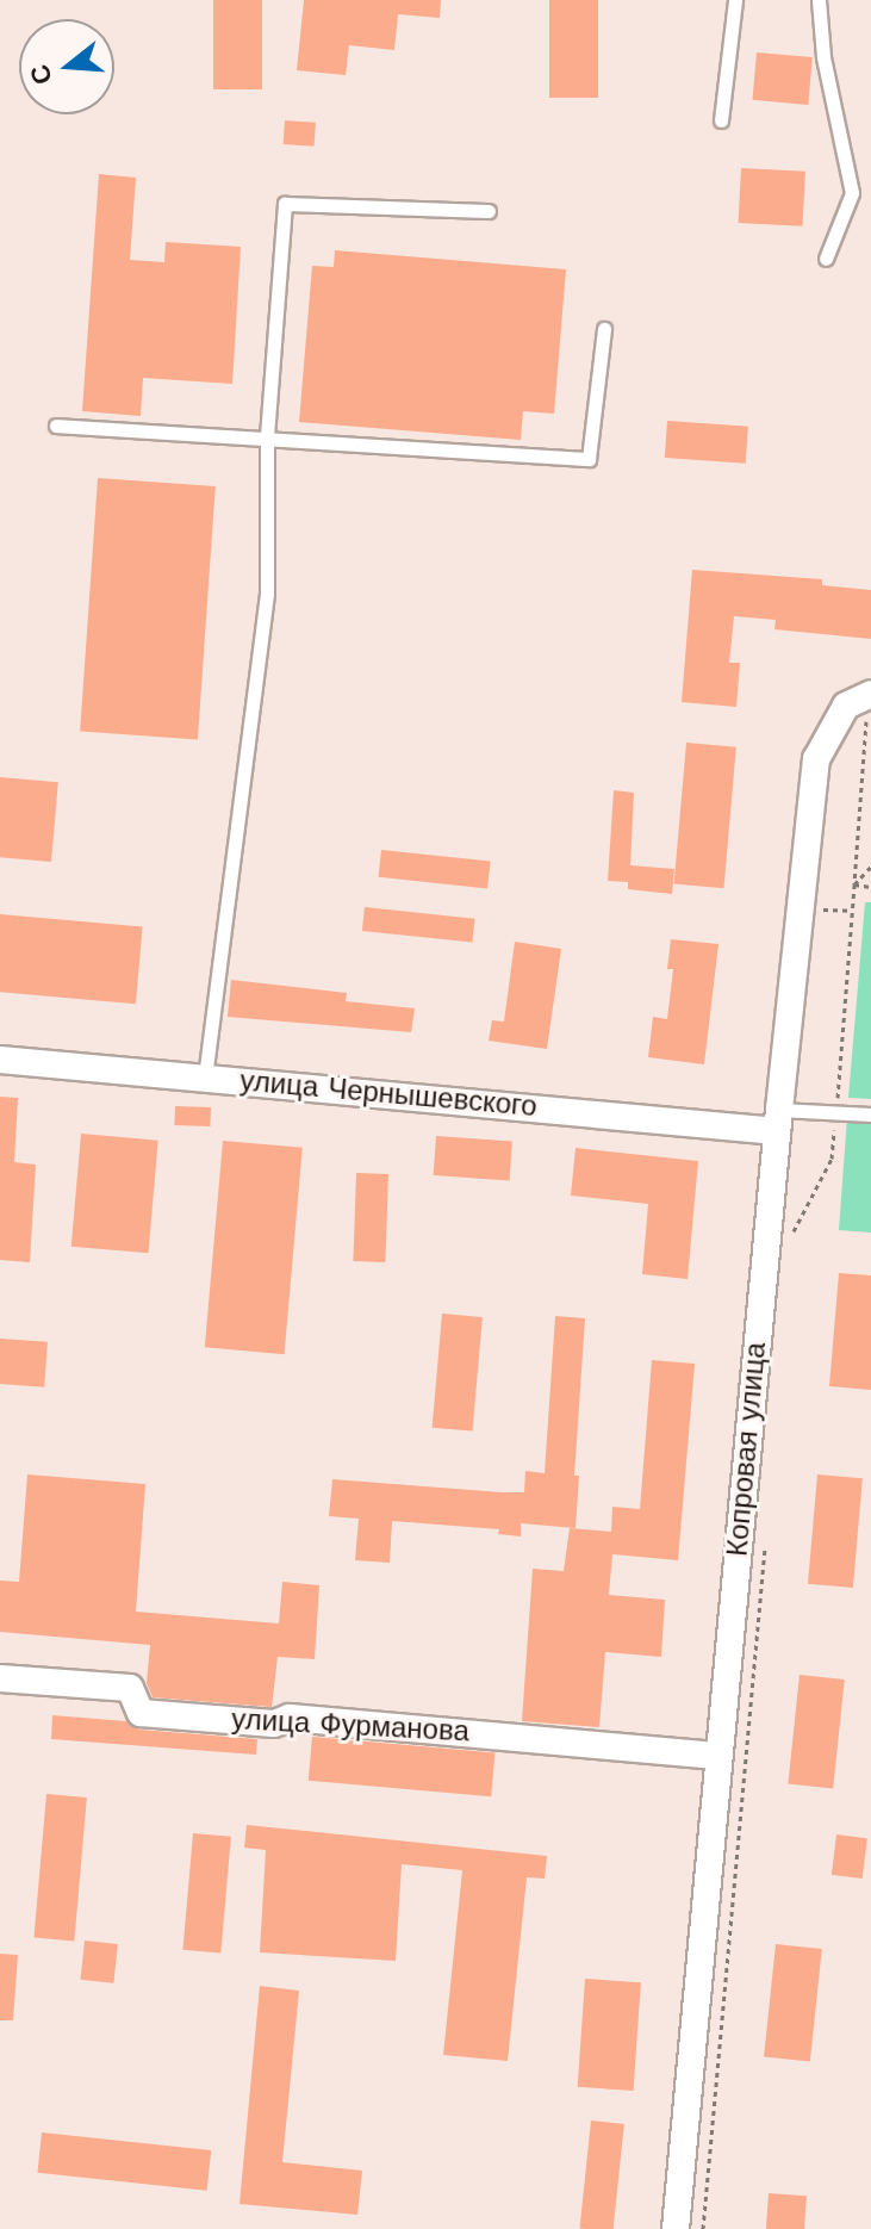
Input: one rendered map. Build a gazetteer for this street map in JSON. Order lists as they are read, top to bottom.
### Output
{
  "streets": {
    "street": ["улица Чернышевского", "Копровая улица", "улица Фурманова"]
  },
  "crossings": [
    ["улица Чернышевского", "Копровая улица"],
    ["Копровая улица", "улица Фурманова"]
  ],
  "north": "left"
}
